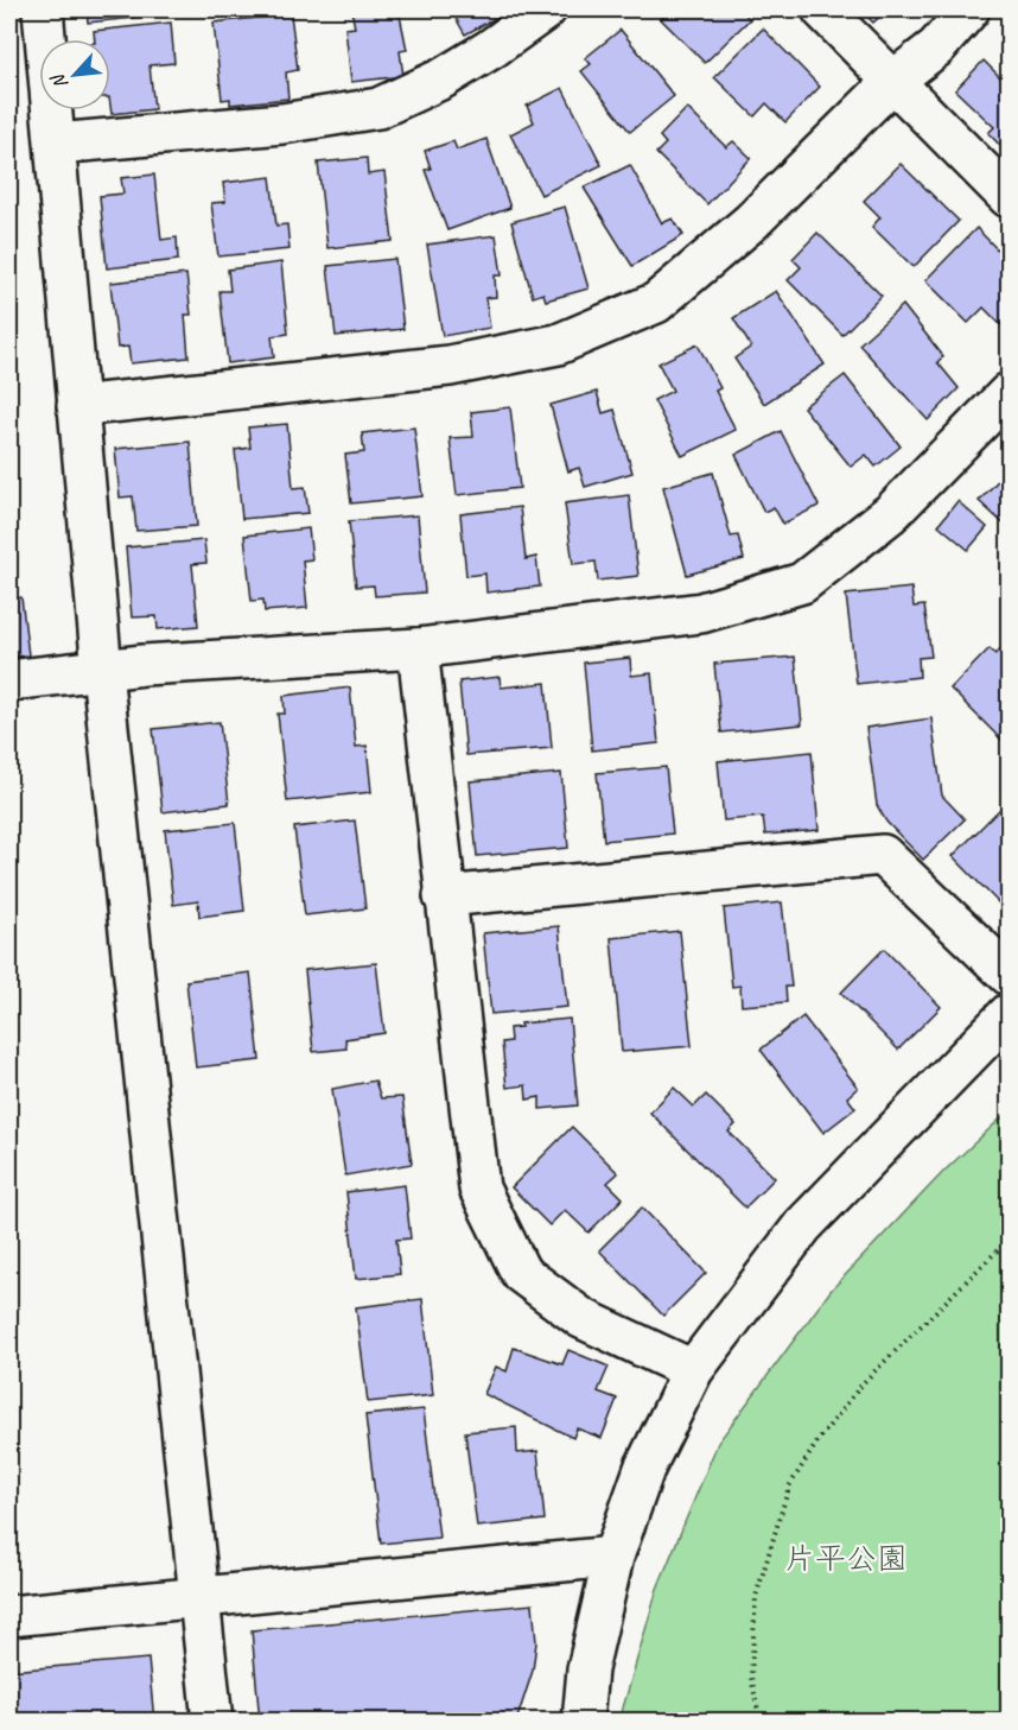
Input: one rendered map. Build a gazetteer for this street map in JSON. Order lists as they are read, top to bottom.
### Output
{
  "parks": ["片平公園"],
  "north": "bottom left"
}
